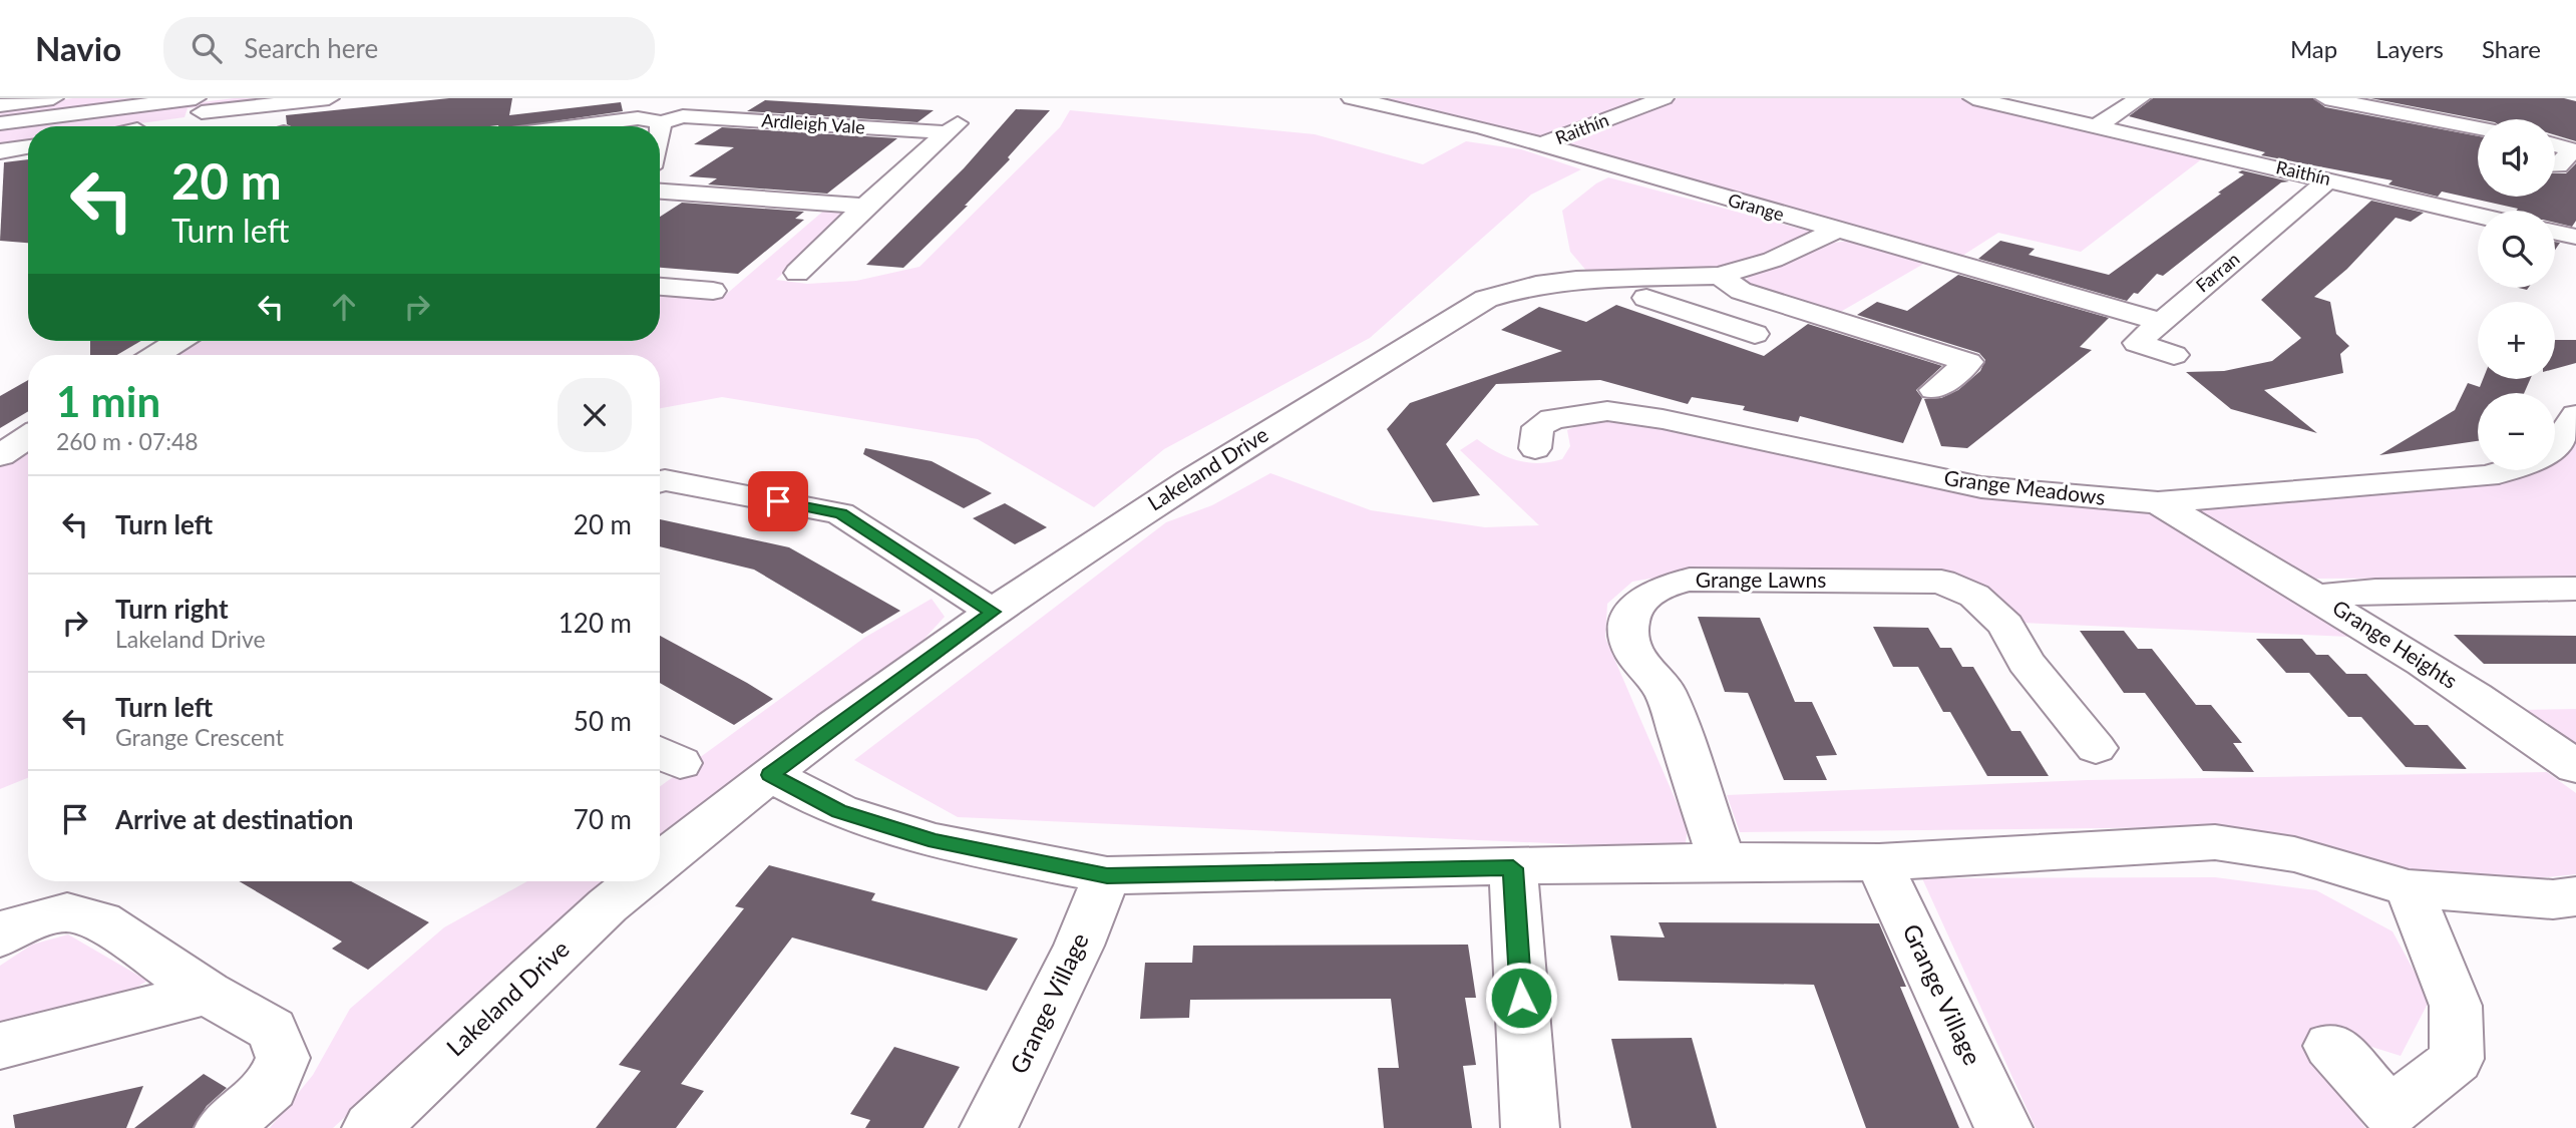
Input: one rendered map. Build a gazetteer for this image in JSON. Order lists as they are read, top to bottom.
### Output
{
  "streets": {
    "street": [
      "Ardleigh Vale",
      "Raithín",
      "Grange",
      "Farran",
      "Lakeland Drive",
      "Grange Meadows",
      "Grange Lawns",
      "Grange Heights",
      "Grange Village"
    ]
  },
  "crossings": [
    ["Raithín", "Grange"],
    ["Raithín", "Farran"],
    ["Grange", "Farran"],
    ["Grange", "Lakeland Drive"]
  ],
  "page": {
    "header": "Navio",
    "search": "Search here",
    "nav": ["Map", "Layers", "Share"],
    "map_buttons": ["+", "−"],
    "turn": ["20 m", "Turn left"],
    "heading": ["1 min", "260 m · 07:48"],
    "list": [
      {
        "name": "Turn left",
        "value": "20 m"
      },
      {
        "name": "Turn right",
        "note": "Lakeland Drive",
        "value": "120 m"
      },
      {
        "name": "Turn left",
        "note": "Grange Crescent",
        "value": "50 m"
      },
      {
        "name": "Arrive at destination",
        "value": "70 m"
      }
    ]
  }
}
